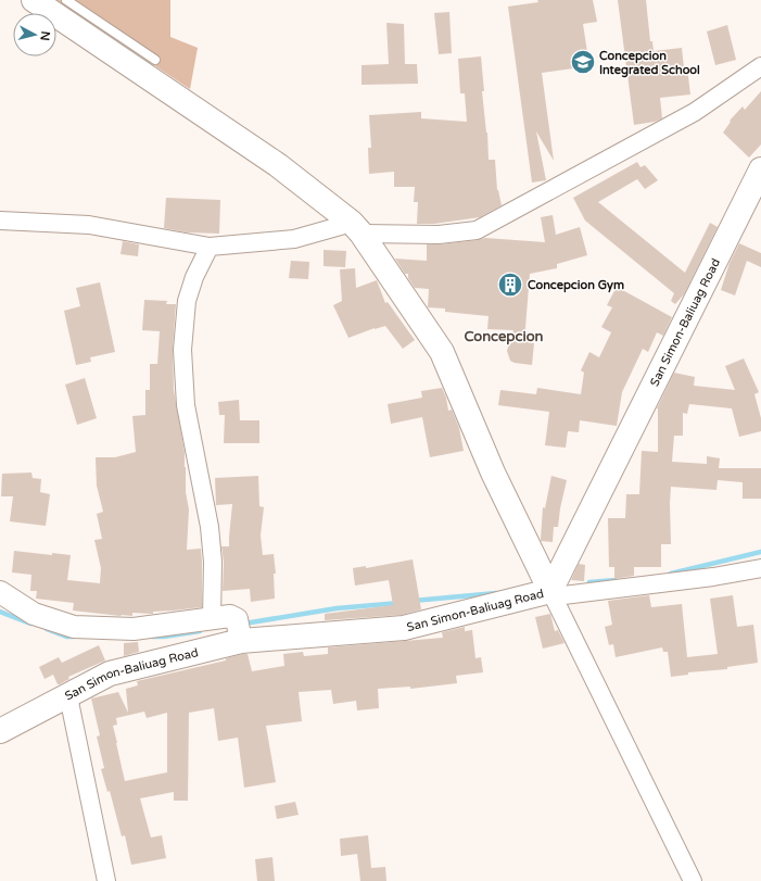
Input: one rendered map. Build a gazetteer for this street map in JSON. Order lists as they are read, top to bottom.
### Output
{
  "streets": {
    "main road": ["San Simon-Baliuag Road"]
  },
  "districts": ["Concepcion"],
  "places": {
    "school or university": ["Concepcion Integrated School"],
    "building": ["Concepcion Gym"]
  },
  "north": "right"
}
